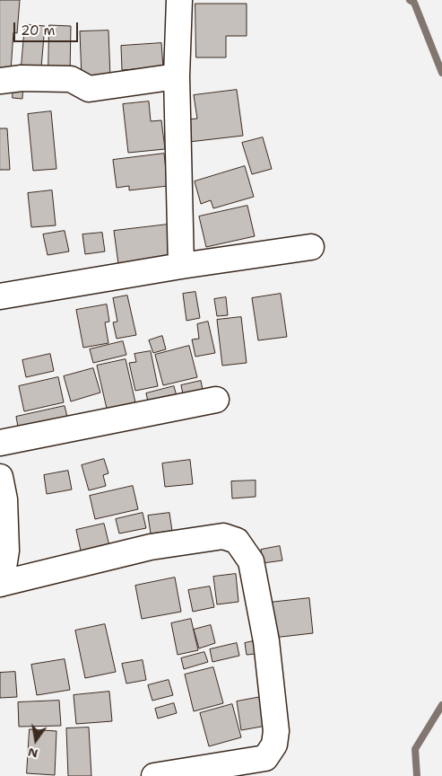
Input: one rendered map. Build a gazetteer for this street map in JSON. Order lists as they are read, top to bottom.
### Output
{
  "scale_bar": "20 m",
  "north": "bottom"
}
